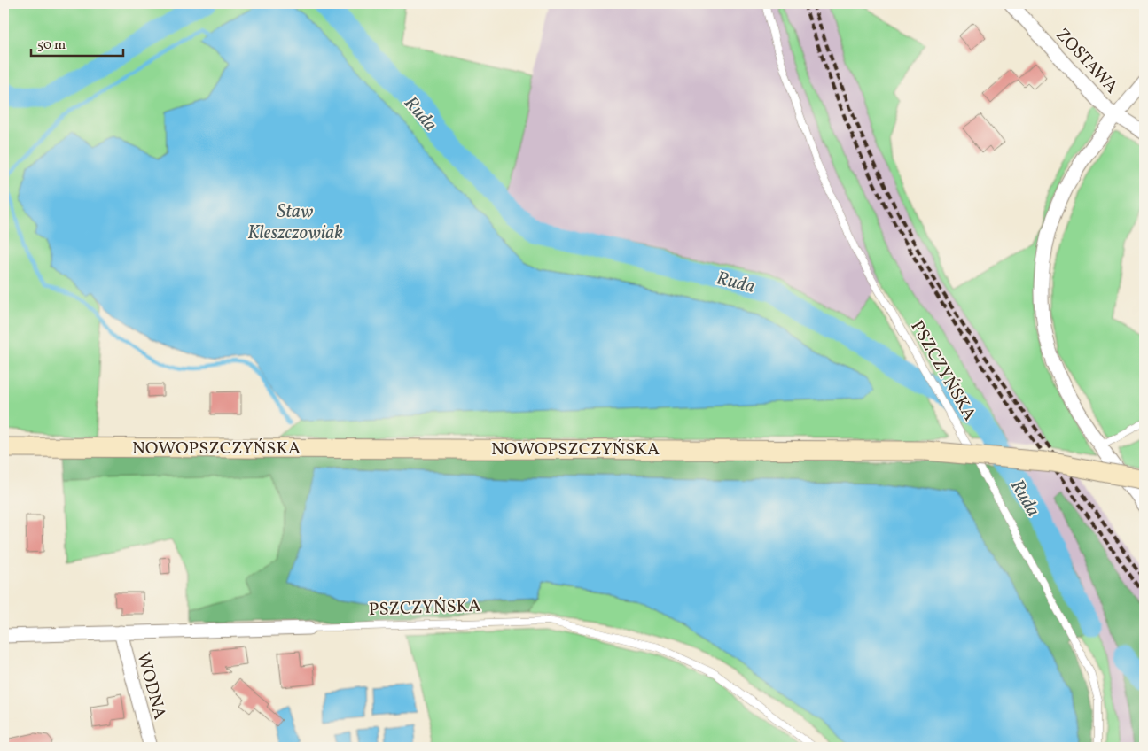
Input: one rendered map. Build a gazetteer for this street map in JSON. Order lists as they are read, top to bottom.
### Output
{
  "streets": {
    "main road": ["NOWOPSZCZYŃSKA"],
    "street": ["ZOSTAWA", "PSZCZYŃSKA", "WODNA"]
  },
  "crossings": [
    ["PSZCZYŃSKA", "WODNA"]
  ],
  "water": ["Ruda", "Staw Kleszczowiak"],
  "scale_bar": "50 m"
}
